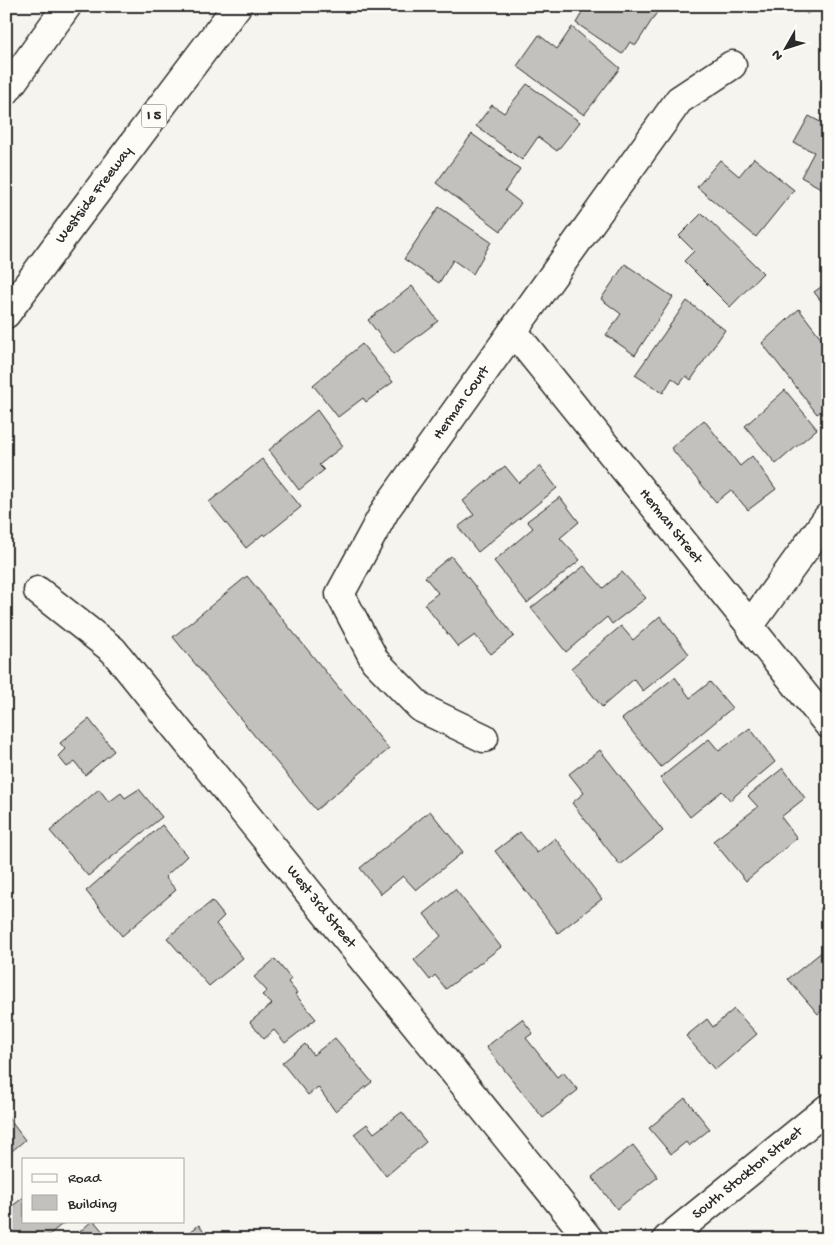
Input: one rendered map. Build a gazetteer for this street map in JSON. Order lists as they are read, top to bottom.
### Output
{
  "streets": {
    "main road": [
      "I 5",
      "Westside Freeway",
      "Herman Court",
      "Herman Street",
      "West 3rd Street",
      "South Stockton Street"
    ]
  },
  "crossings": [
    ["Herman Court", "Herman Street"]
  ],
  "legend": ["Road", "Building"],
  "north": "bottom left"
}
